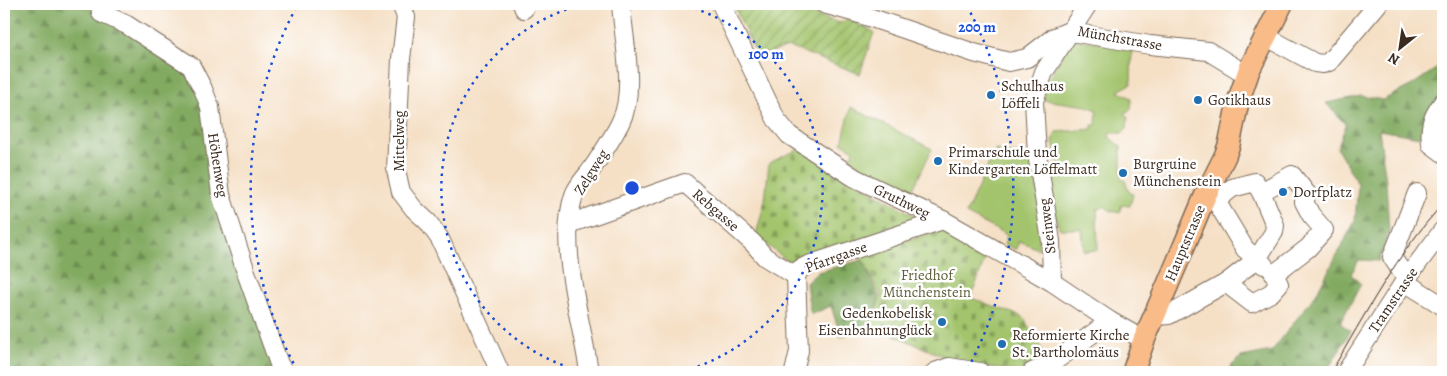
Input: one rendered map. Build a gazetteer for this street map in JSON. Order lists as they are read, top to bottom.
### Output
{
  "streets": {
    "main road": ["Hauptstrasse"],
    "street": [
      "Münchstrasse",
      "Mittelweg",
      "Höhenweg",
      "Zelgweg",
      "Gruthweg",
      "Rebgasse",
      "Steinweg",
      "Pfarrgasse",
      "Tramstrasse"
    ]
  },
  "crossings": [
    ["Münchstrasse", "Steinweg"],
    ["Münchstrasse", "Hauptstrasse"],
    ["Zelgweg", "Rebgasse"],
    ["Gruthweg", "Steinweg"],
    ["Gruthweg", "Hauptstrasse"],
    ["Gruthweg", "Pfarrgasse"],
    ["Rebgasse", "Pfarrgasse"]
  ],
  "parks": ["Friedhof Münchenstein"],
  "places": [
    "Schulhaus Löffeli",
    "Gotikhaus",
    "Primarschule und Kindergarten Löffelmatt",
    "Burgruine Münchenstein",
    "Dorfplatz",
    "Gedenkobelisk Eisenbahnunglück",
    "Reformierte Kirche St. Bartholomäus"
  ],
  "north": "bottom left",
  "rings": ["200 m", "100 m"]
}
